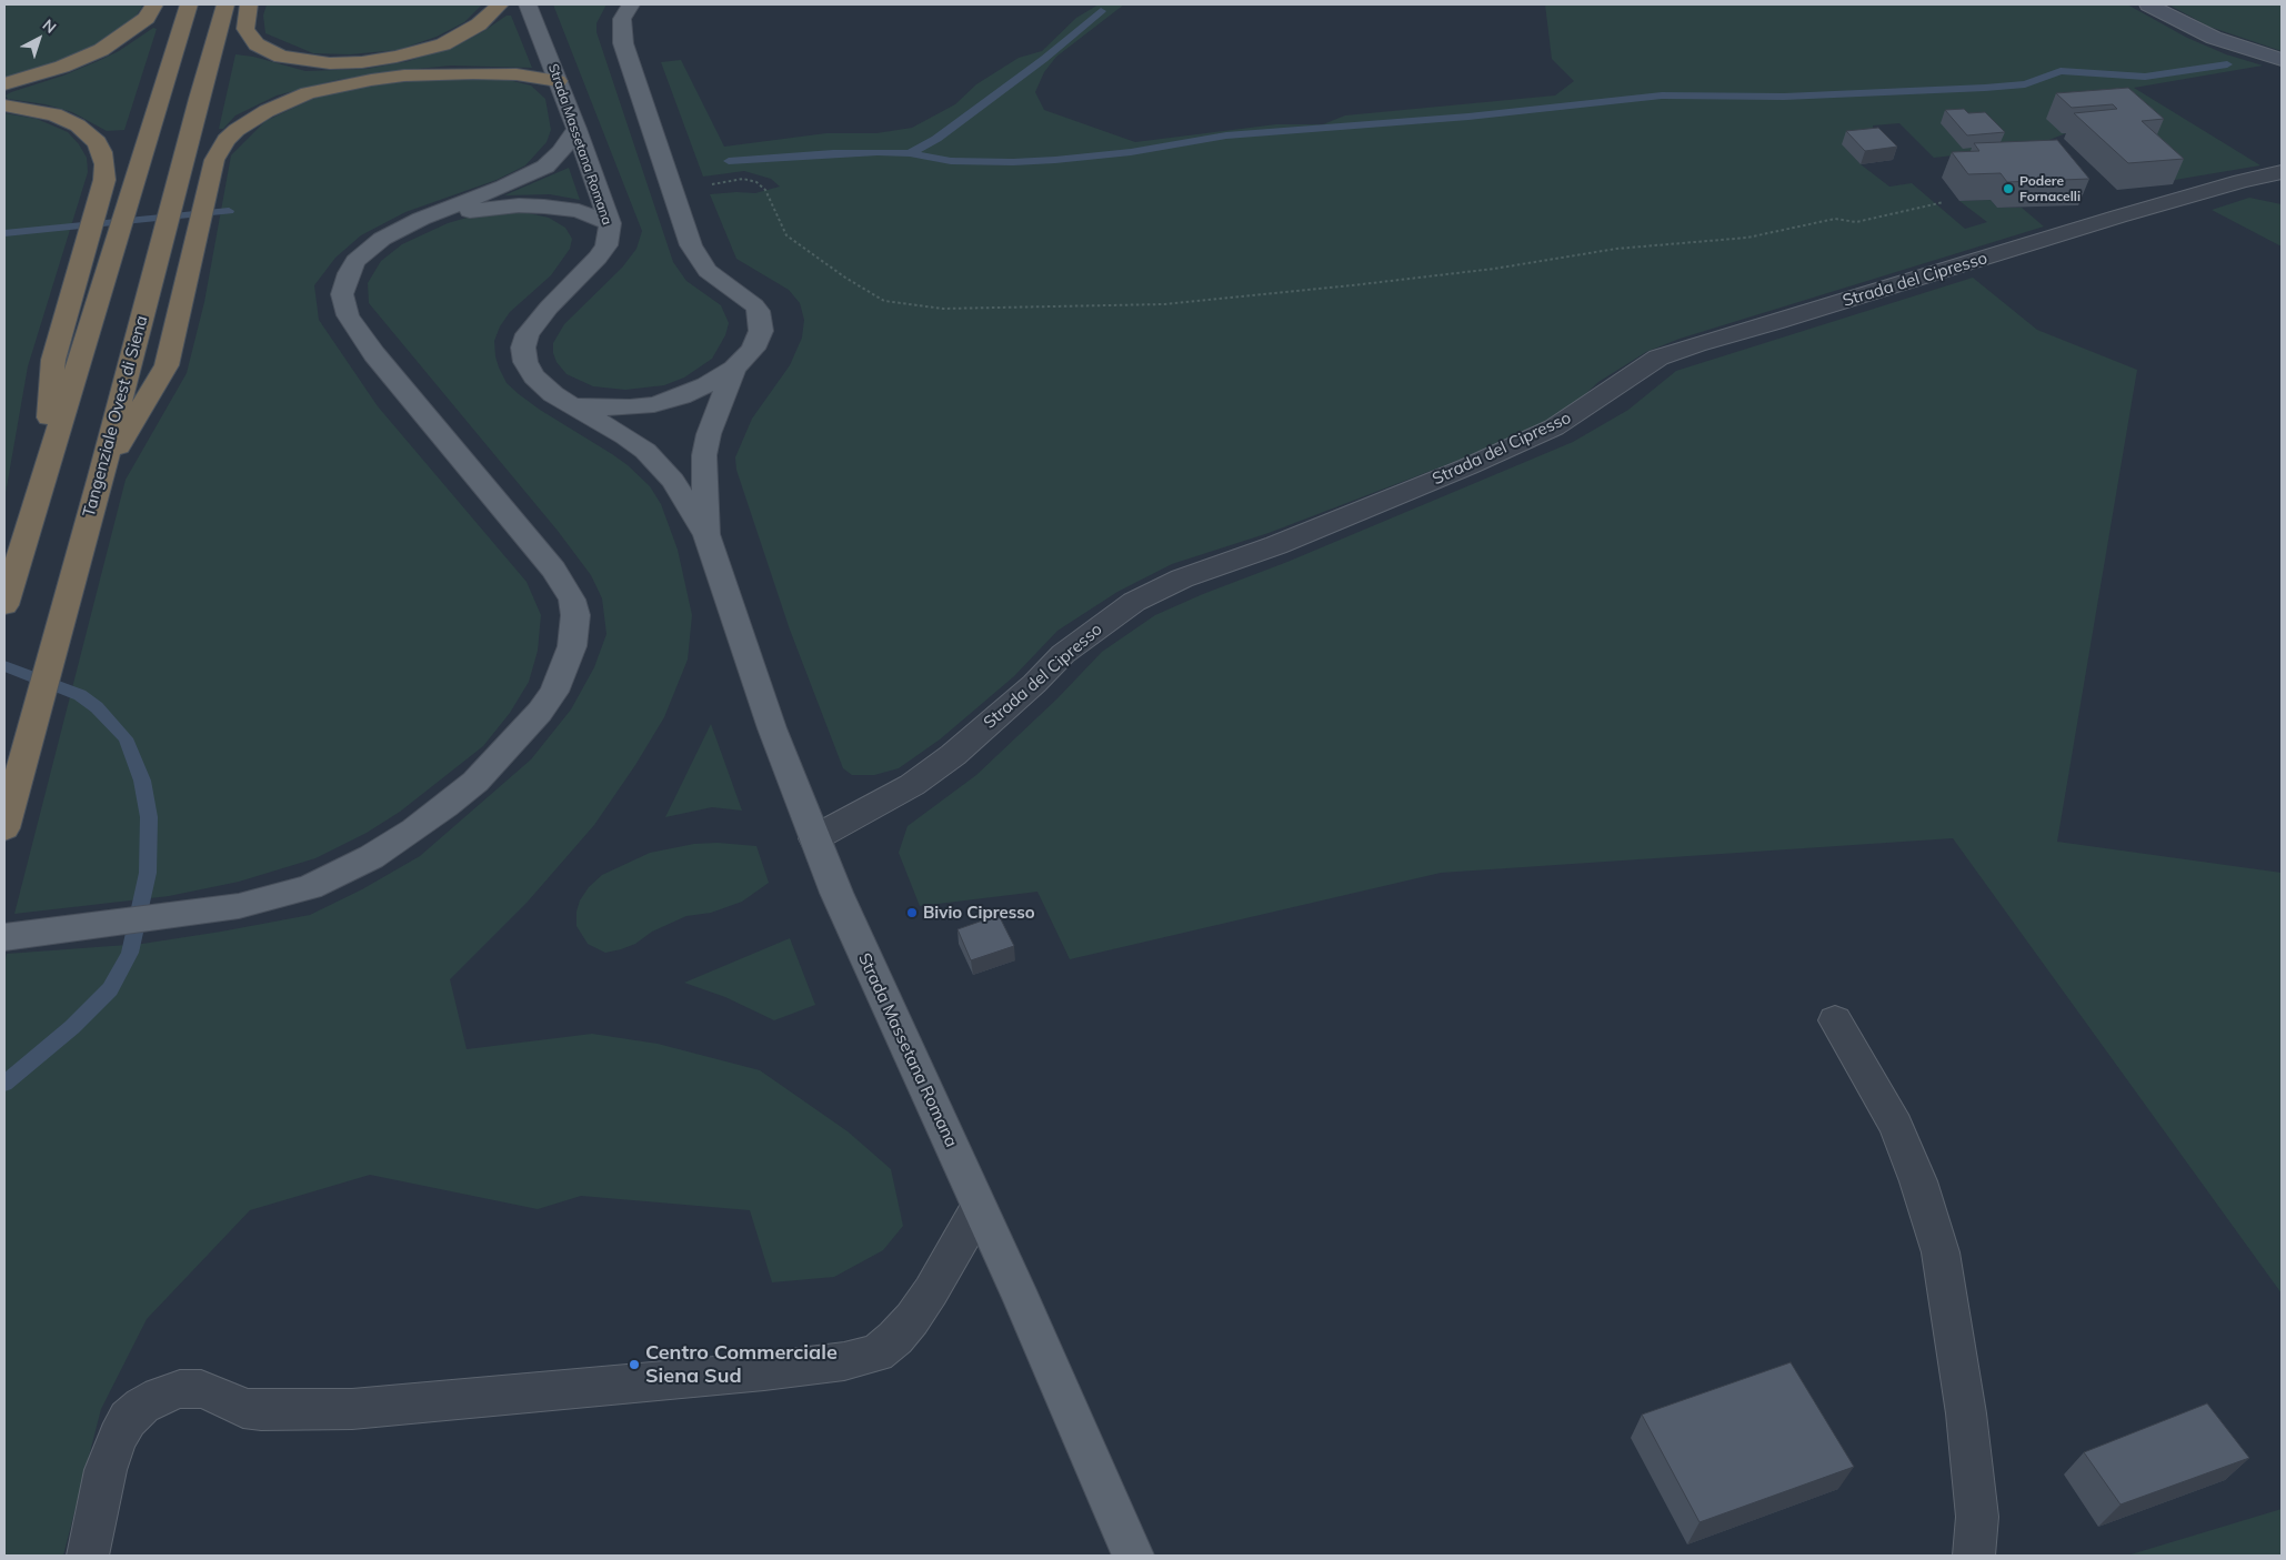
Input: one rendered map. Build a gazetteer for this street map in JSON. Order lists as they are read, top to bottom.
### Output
{
  "streets": {
    "highway": ["Tangenziale Ovest di Siena"],
    "main road": ["Strada Massetana Romana"],
    "street": ["Strada del Cipresso"]
  },
  "crossings": [
    ["Strada Massetana Romana", "Strada del Cipresso"]
  ],
  "places": ["Podere Fornacelli", "Bivio Cipresso", "Centro Commerciale Siena Sud"],
  "north": "top right"
}
